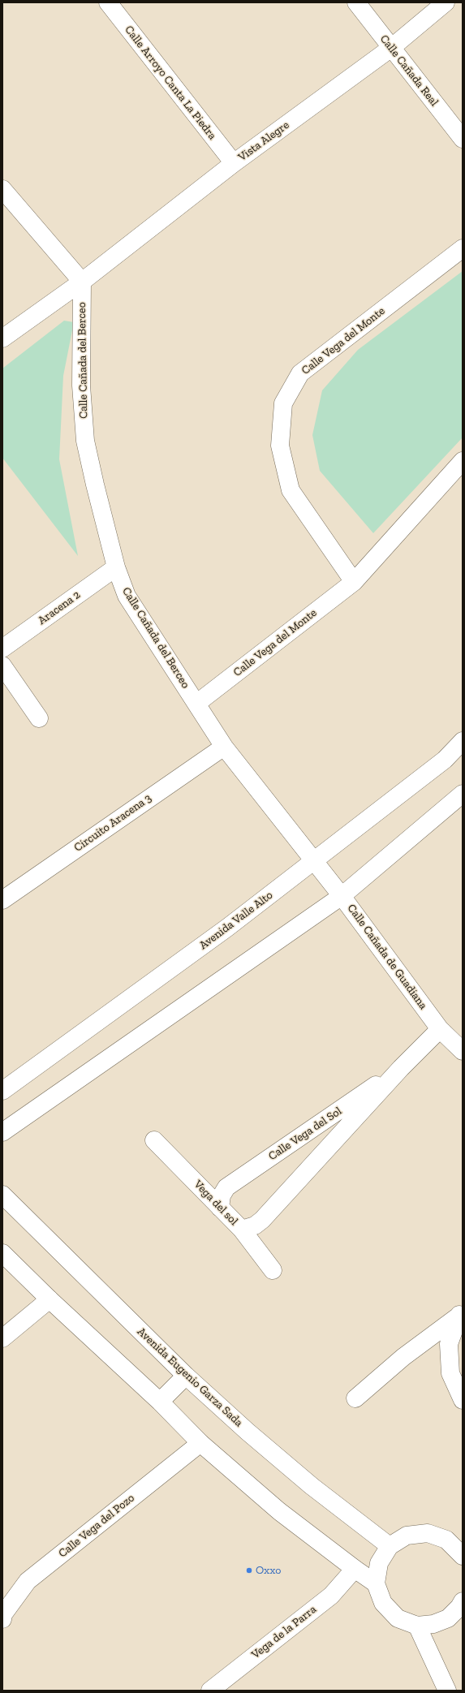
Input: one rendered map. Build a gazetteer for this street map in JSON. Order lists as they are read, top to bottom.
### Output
{
  "streets": {
    "street": [
      "Calle Cañada Real",
      "Calle Arroyo Canta La Piedra",
      "Vista Alegre",
      "Calle Vega del Monte",
      "Calle Cañada del Berceo",
      "Aracena 2",
      "Circuito Aracena 3",
      "Avenida Valle Alto",
      "Calle Cañada de Guadiana",
      "Calle Vega del Sol",
      "Vega del sol",
      "Avenida Eugenio Garza Sada",
      "Calle Vega del Pozo",
      "Vega de la Parra"
    ]
  },
  "crossings": [
    ["Calle Cañada Real", "Vista Alegre"],
    ["Calle Arroyo Canta La Piedra", "Vista Alegre"],
    ["Vista Alegre", "Calle Cañada del Berceo"],
    ["Calle Vega del Monte", "Calle Cañada del Berceo"],
    ["Calle Cañada del Berceo", "Aracena 2"],
    ["Calle Cañada del Berceo", "Circuito Aracena 3"],
    ["Calle Cañada del Berceo", "Avenida Valle Alto"],
    ["Calle Cañada del Berceo", "Calle Cañada de Guadiana"],
    ["Avenida Valle Alto", "Calle Cañada de Guadiana"],
    ["Calle Cañada de Guadiana", "Calle Vega del Sol"],
    ["Calle Vega del Sol", "Vega del sol"]
  ],
  "places": ["Oxxo"]
}
